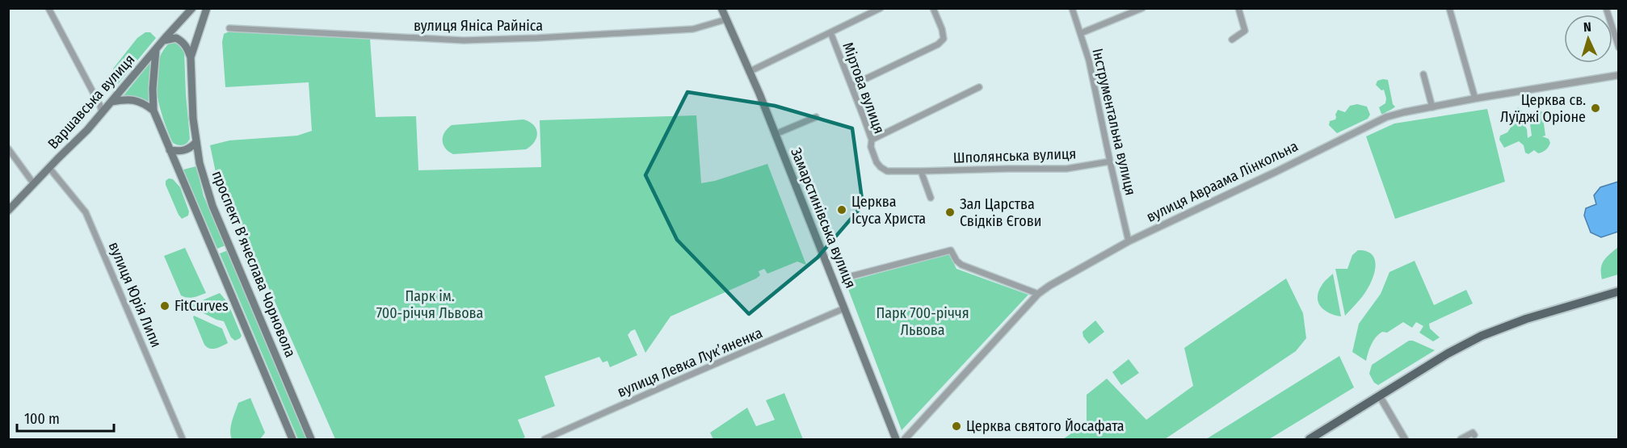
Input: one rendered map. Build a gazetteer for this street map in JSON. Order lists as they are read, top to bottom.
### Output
{
  "streets": {
    "main road": ["Варшавська вулиця", "Замарстинівська вулиця", "проспект Вʼячеслава Чорновола"],
    "street": [
      "вулиця Яніса Райніса",
      "Міртова вулиця",
      "Інструментальна вулиця",
      "Шполянська вулиця",
      "вулиця Авраама Лінкольна",
      "вулиця Юрія Липи",
      "вулиця Левка Лукʼяненка"
    ]
  },
  "crossings": [
    ["вулиця Яніса Райніса", "Замарстинівська вулиця"],
    ["Міртова вулиця", "Шполянська вулиця"],
    ["Варшавська вулиця", "вулиця Юрія Липи"],
    ["Інструментальна вулиця", "Шполянська вулиця"],
    ["Інструментальна вулиця", "вулиця Авраама Лінкольна"],
    ["Замарстинівська вулиця", "вулиця Левка Лукʼяненка"]
  ],
  "parks": ["Парк ім. 700-річчя Львова", "Парк 700-річчя Львова"],
  "places": [
    "Церква св. Луїджі Оріоне",
    "Церква Ісуса Христа",
    "Зал Царства Свідків Єгови",
    "FitCurves",
    "Церква святого Йосафата"
  ],
  "scale_bar": "100 m",
  "north": "top"
}
